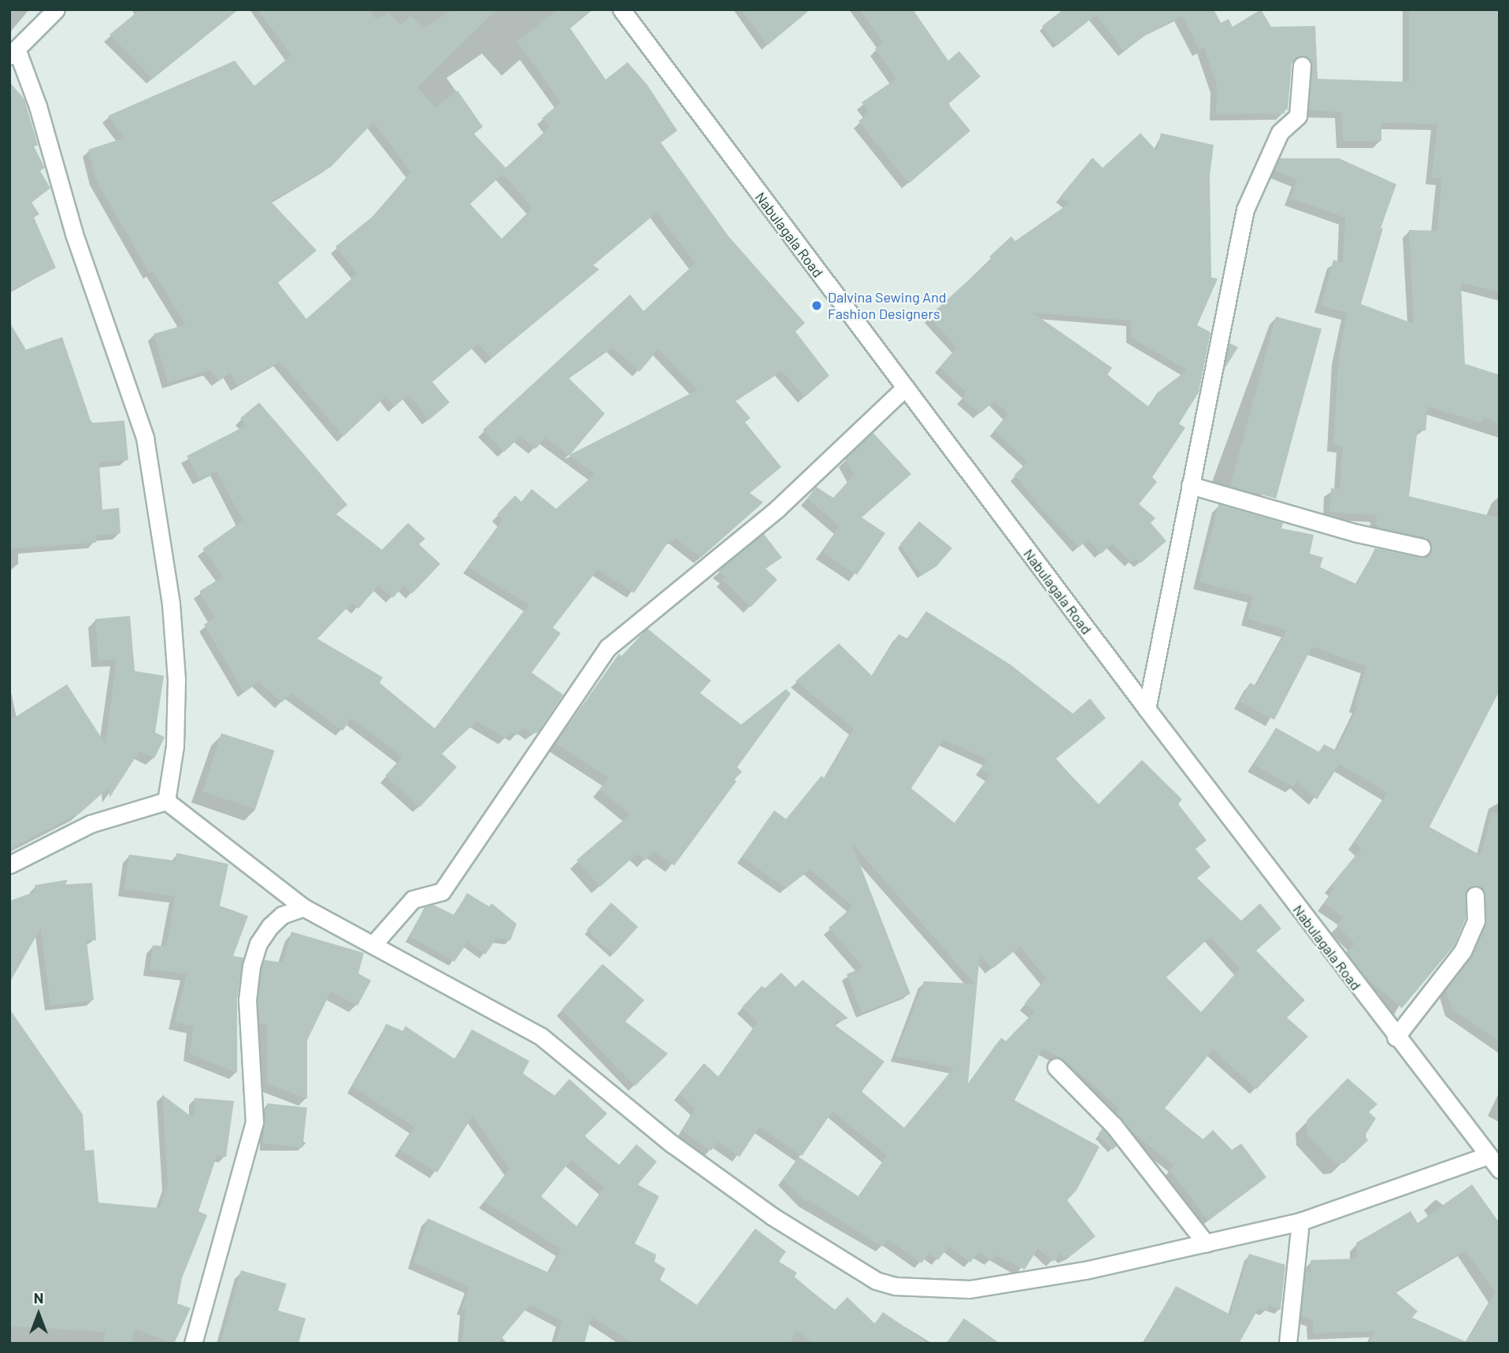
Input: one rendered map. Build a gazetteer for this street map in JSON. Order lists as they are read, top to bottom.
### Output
{
  "streets": {
    "street": ["Nabulagala Road"]
  },
  "places": ["Dalvina Sewing And Fashion Designers"],
  "north": "top"
}
